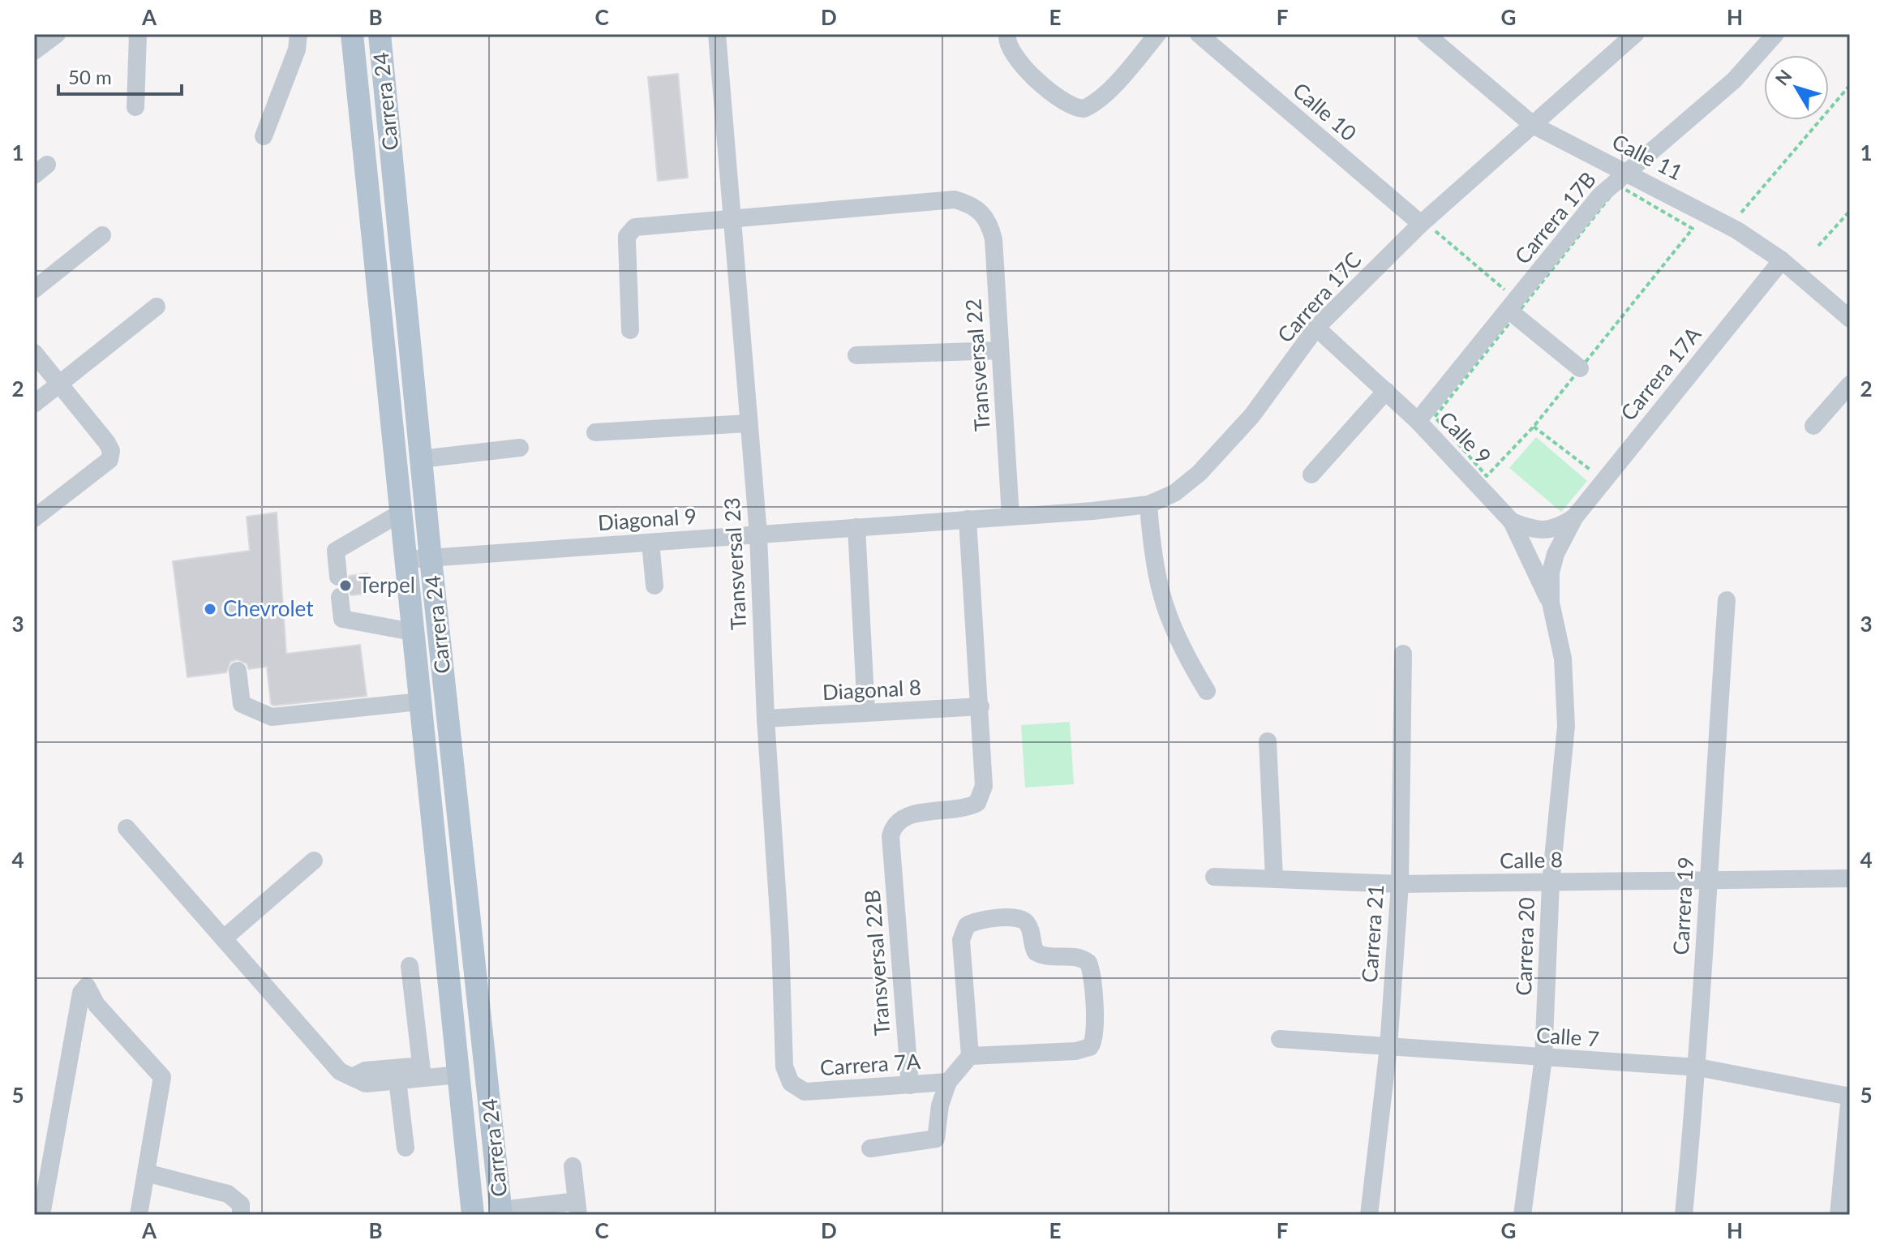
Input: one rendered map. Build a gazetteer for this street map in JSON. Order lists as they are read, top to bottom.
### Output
{
  "streets": {
    "main road": ["Carrera 24"],
    "street": [
      "Calle 10",
      "Calle 11",
      "Carrera 17B",
      "Carrera 17C",
      "Transversal 22",
      "Carrera 17A",
      "Calle 9",
      "Diagonal 9",
      "Transversal 23",
      "Diagonal 8",
      "Calle 8",
      "Carrera 19",
      "Carrera 21",
      "Carrera 20",
      "Transversal 22B",
      "Calle 7",
      "Carrera 7A"
    ]
  },
  "crossings": [
    ["Carrera 24", "Diagonal 9"],
    ["Calle 10", "Carrera 17C"],
    ["Calle 11", "Carrera 17B"],
    ["Calle 11", "Carrera 17C"],
    ["Calle 11", "Carrera 17A"],
    ["Carrera 17B", "Calle 9"],
    ["Carrera 17C", "Transversal 22"],
    ["Carrera 17C", "Calle 9"],
    ["Carrera 17C", "Diagonal 9"],
    ["Transversal 22", "Diagonal 9"],
    ["Transversal 22", "Transversal 23"],
    ["Carrera 17A", "Calle 9"],
    ["Carrera 17A", "Carrera 20"],
    ["Calle 9", "Carrera 20"],
    ["Diagonal 9", "Transversal 23"],
    ["Transversal 23", "Diagonal 8"],
    ["Transversal 23", "Carrera 7A"],
    ["Diagonal 8", "Transversal 22B"],
    ["Calle 8", "Carrera 19"],
    ["Calle 8", "Carrera 21"],
    ["Calle 8", "Carrera 20"],
    ["Carrera 19", "Calle 7"],
    ["Carrera 21", "Calle 7"],
    ["Carrera 20", "Calle 7"],
    ["Transversal 22B", "Carrera 7A"]
  ],
  "places": ["Terpel", "Chevrolet"],
  "scale_bar": "50 m",
  "north": "top left",
  "grid": {
    "columns": [
      "A",
      "B",
      "C",
      "D",
      "E",
      "F",
      "G",
      "H"
    ],
    "rows": [
      "1",
      "2",
      "3",
      "4",
      "5"
    ]
  }
}
